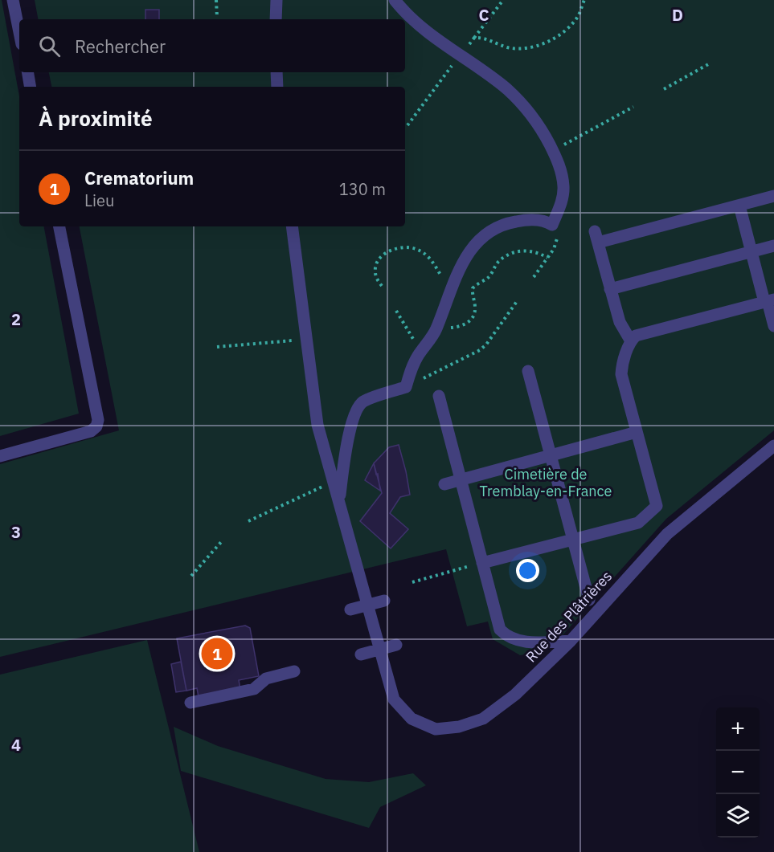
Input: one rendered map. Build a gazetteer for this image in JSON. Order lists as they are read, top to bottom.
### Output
{
  "streets": {
    "lane": ["Rue des Plâtrières"]
  },
  "parks": ["Cimetière de Tremblay-en-France"],
  "page": {
    "search": "Rechercher",
    "heading": "À proximité",
    "list": [
      {
        "mark": "1",
        "name": "Crematorium",
        "note": "Lieu",
        "value": "130 m"
      }
    ],
    "pins": "1",
    "map_buttons": ["+", "−"]
  },
  "grid": {
    "columns": ["C", "D"],
    "rows": ["2", "3", "4"]
  }
}
